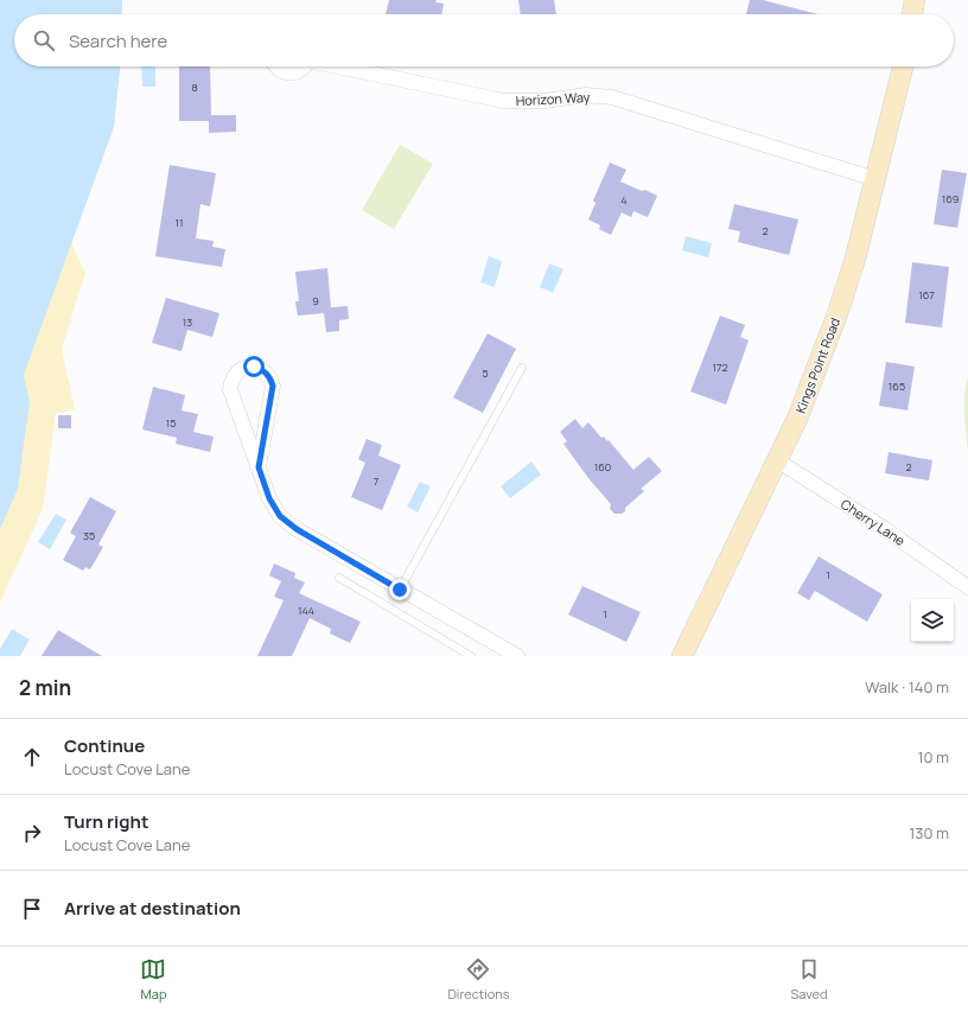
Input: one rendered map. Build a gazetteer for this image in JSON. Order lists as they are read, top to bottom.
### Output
{
  "streets": {
    "main road": ["Kings Point Road"],
    "street": ["Horizon Way", "Cherry Lane"]
  },
  "crossings": [
    ["Horizon Way", "Kings Point Road"],
    ["Kings Point Road", "Cherry Lane"]
  ],
  "house_numbers": [
    "8",
    "169",
    "4",
    "11",
    "2",
    "167",
    "9",
    "13",
    "172",
    "5",
    "165",
    "15",
    "160",
    "2",
    "7",
    "35",
    "1",
    "144",
    "1"
  ],
  "page": {
    "search": "Search here",
    "heading": ["2 min", "Walk · 140 m"],
    "list": [
      ["Continue", "Locust Cove Lane", "10 m"],
      ["Turn right", "Locust Cove Lane", "130 m"],
      "Arrive at destination"
    ],
    "nav": ["Map", "Directions", "Saved"]
  }
}
